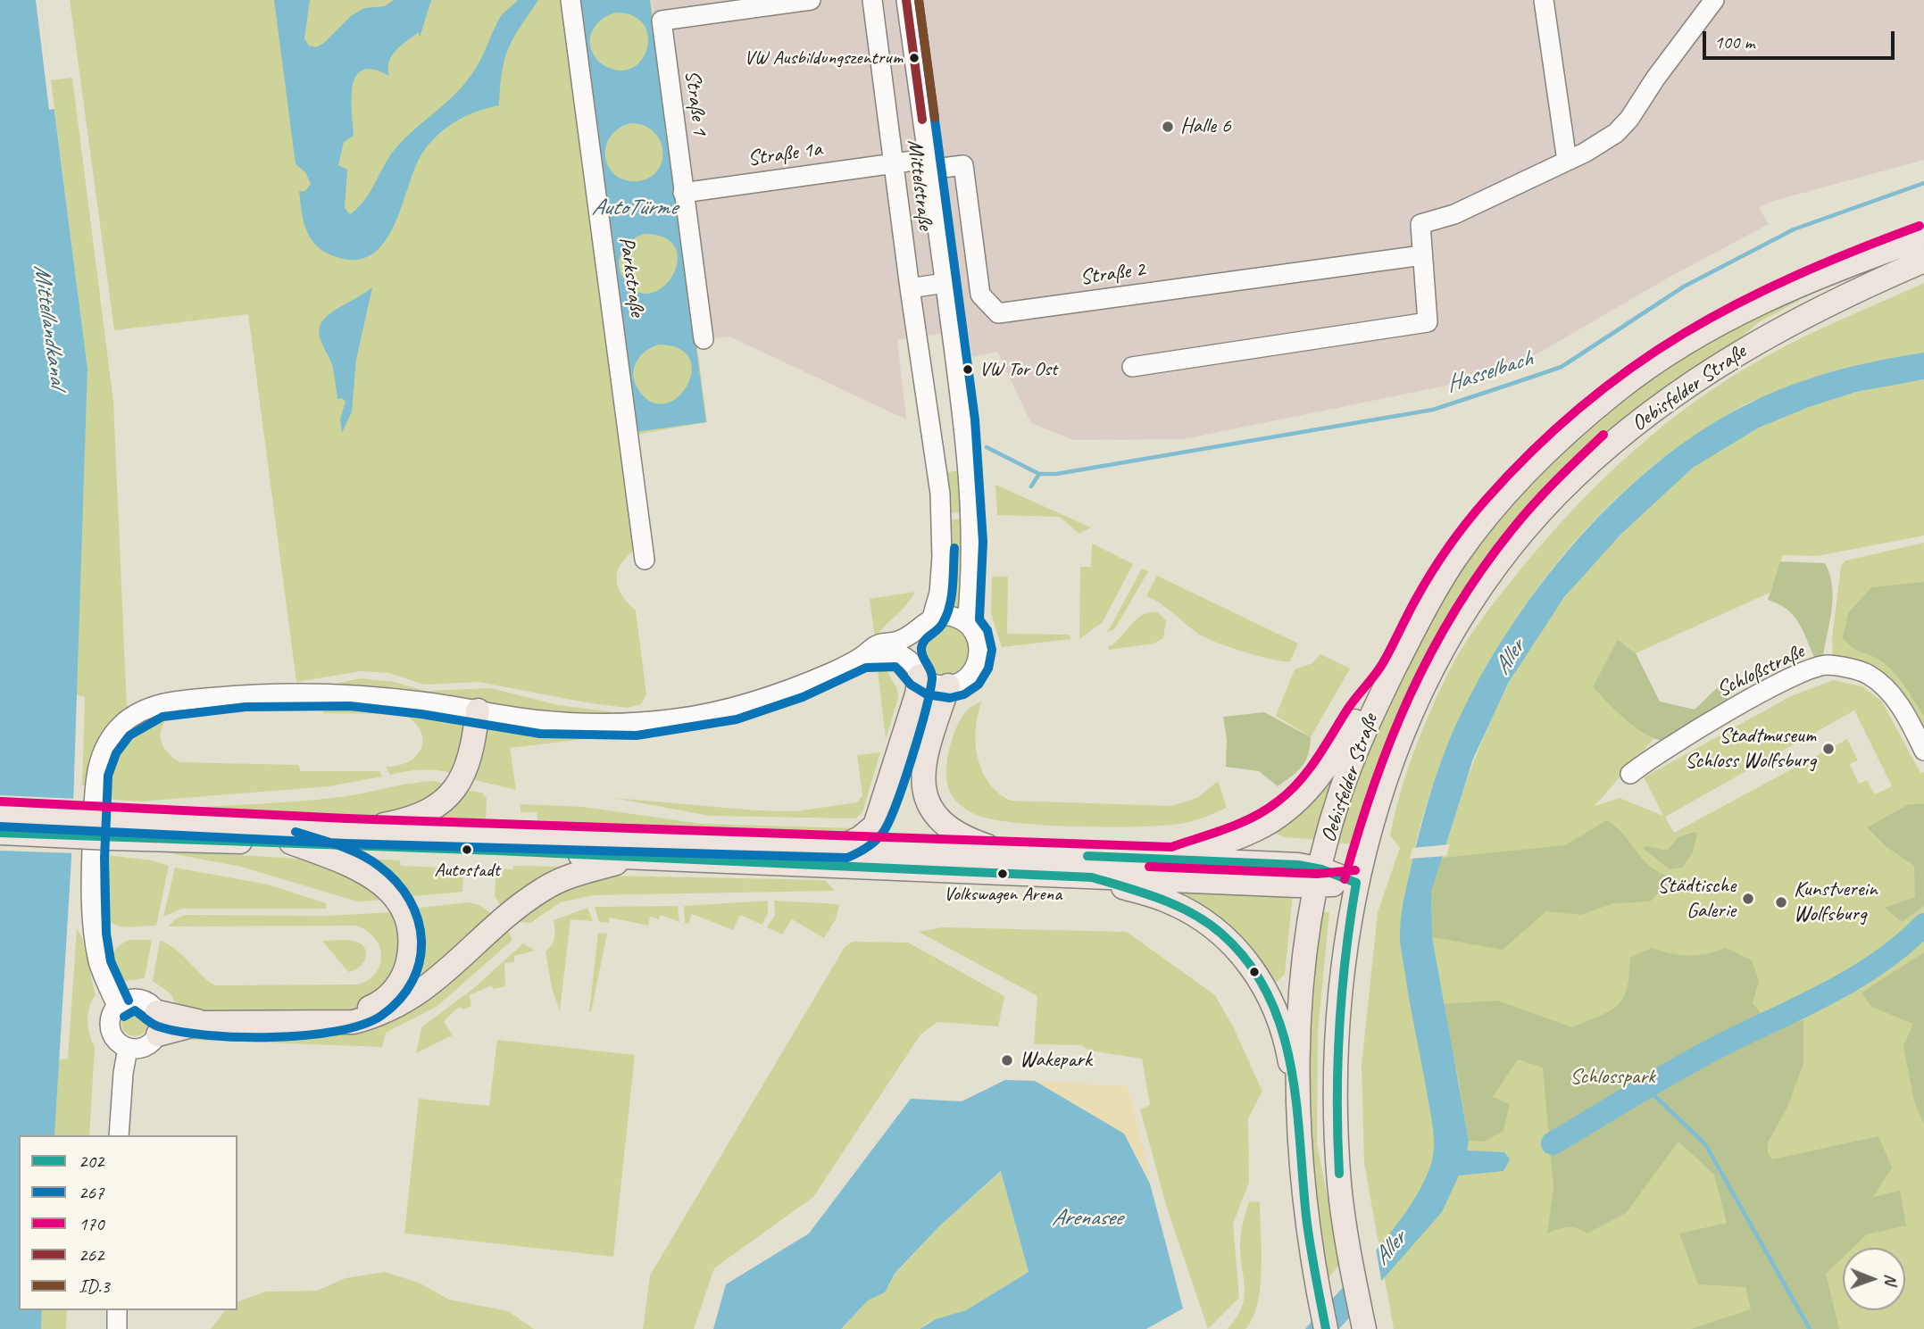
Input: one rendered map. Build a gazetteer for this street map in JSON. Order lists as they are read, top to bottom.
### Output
{
  "streets": {
    "main road": ["Oebisfelder Straße"],
    "street": [
      "Straße 1",
      "Straße 1a",
      "Mittelstraße",
      "Straße 2",
      "Parkstraße",
      "Schloßstraße"
    ]
  },
  "crossings": [
    ["Straße 1", "Straße 1a"],
    ["Straße 1a", "Mittelstraße"],
    ["Straße 1a", "Straße 2"],
    ["Mittelstraße", "Straße 2"]
  ],
  "water": [
    "AutoTürme",
    "Mittellandkanal",
    "Hasselbach",
    "Aller",
    "Arenasee"
  ],
  "parks": ["Schlosspark"],
  "places": [
    "VW Ausbildungszentrum",
    "Halle 6",
    "VW Tor Ost",
    "Stadtmuseum Schloss Wolfsburg",
    "Autostadt",
    "Volkswagen Arena",
    "Städtische Galerie",
    "Kunstverein Wolfsburg",
    "Wakepark"
  ],
  "lines": [
    "transit line 267",
    "transit line 262",
    "transit line ID.3",
    "transit line 170",
    "transit line 202"
  ],
  "legend": [
    "202",
    "267",
    "170",
    "262",
    "ID.3"
  ],
  "scale_bar": "100 m",
  "north": "right"
}
